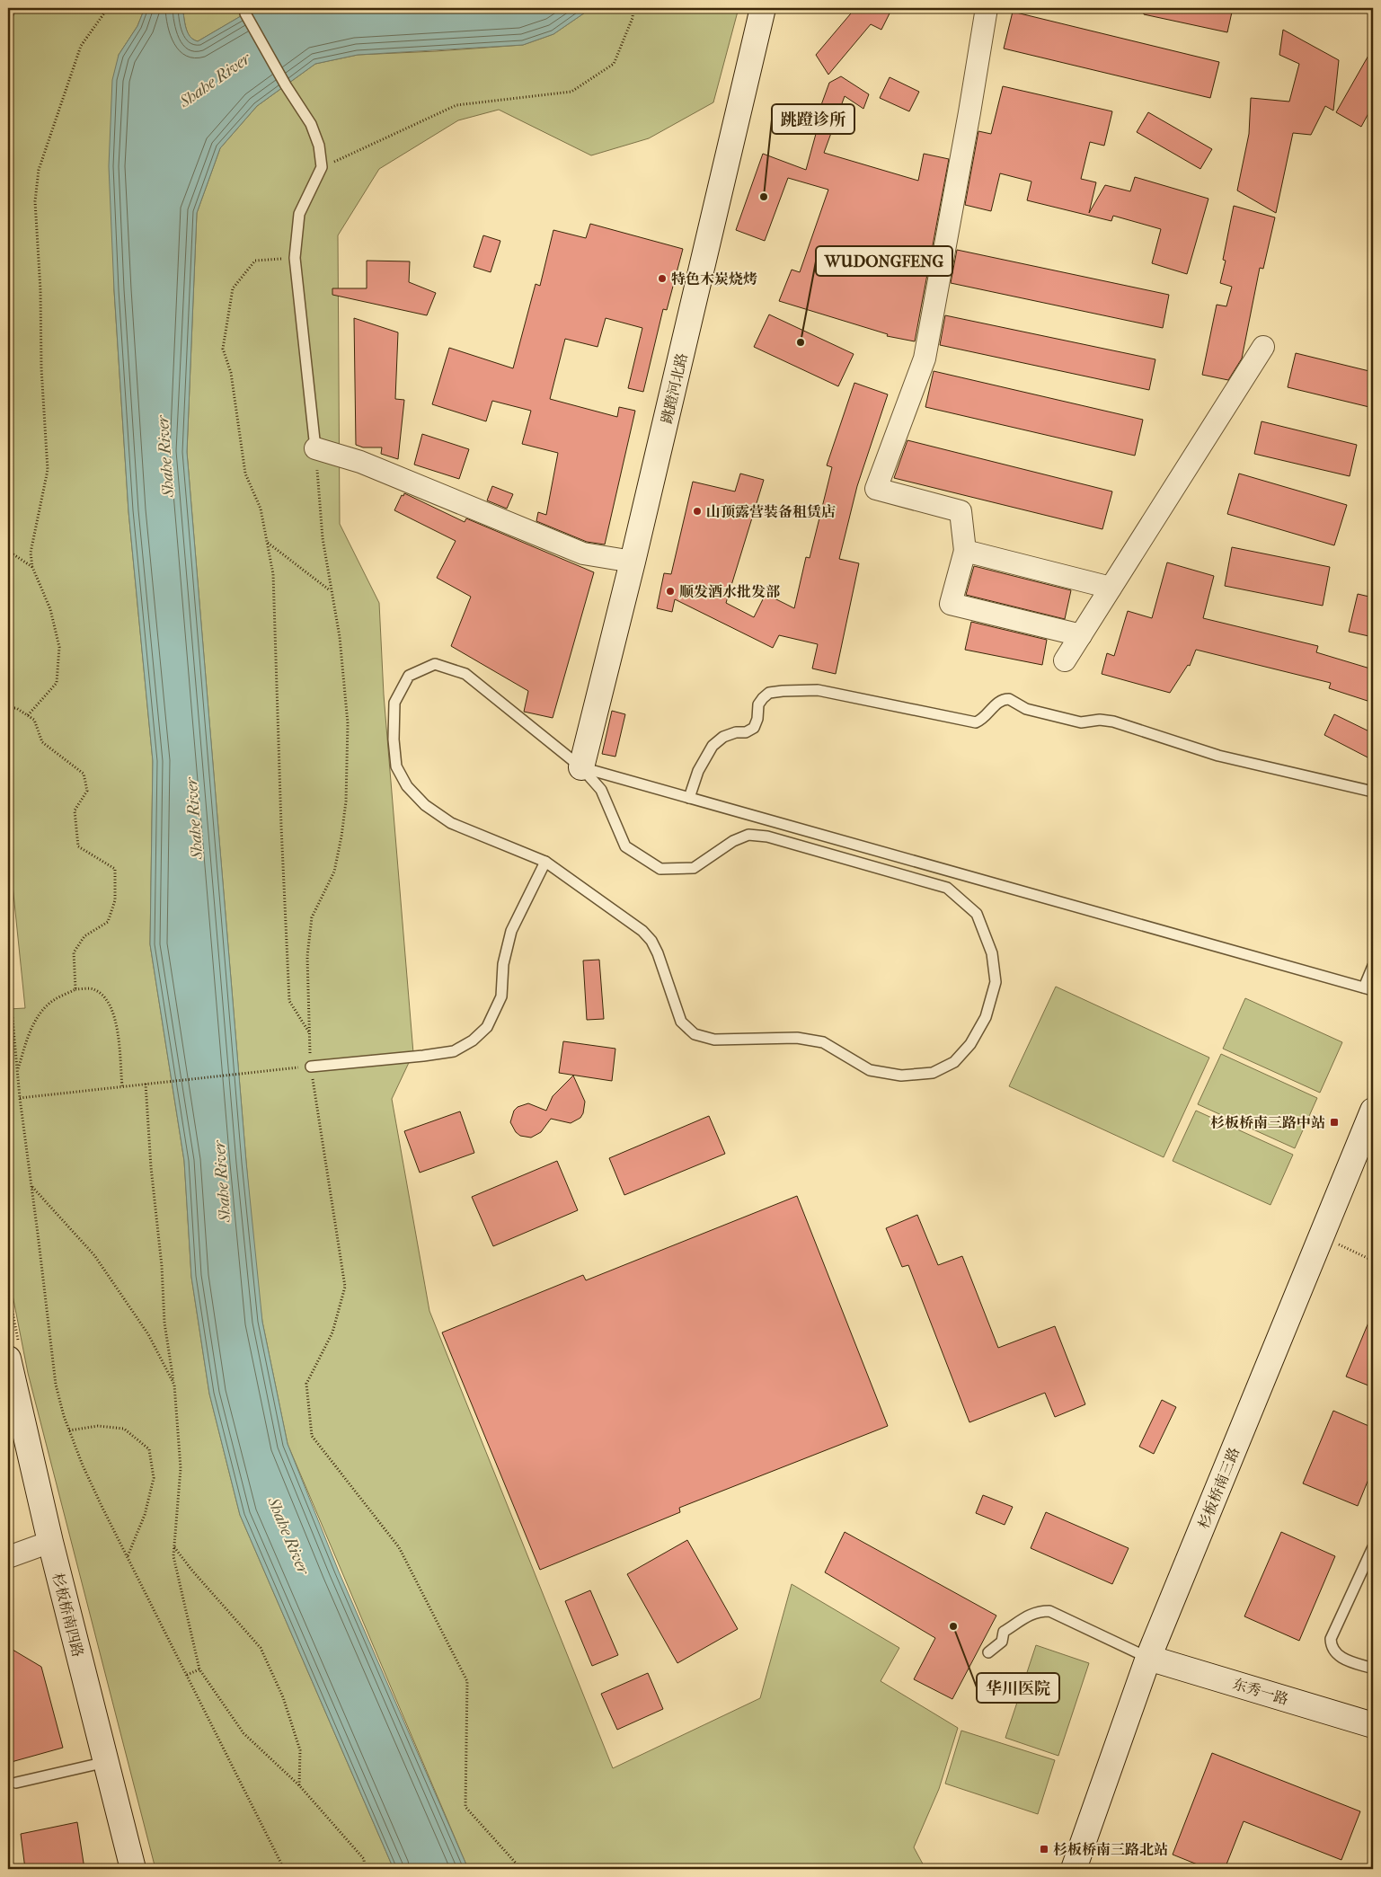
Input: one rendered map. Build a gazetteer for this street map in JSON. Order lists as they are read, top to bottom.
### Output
{
  "streets": {
    "street": [
      "跳蹬河北路",
      "杉板桥南三路",
      "杉板桥南四路",
      "东秀一路"
    ]
  },
  "crossings": [
    ["杉板桥南三路", "东秀一路"]
  ],
  "water": ["Shahe River"],
  "places": {
    "other": [
      "跳蹬诊所",
      "特色木炭烧烤",
      "WUDONGFENG",
      "山顶露营装备租赁店",
      "顺发酒水批发部",
      "华川医院"
    ],
    "transit": ["杉板桥南三路中站", "杉板桥南三路北站"]
  }
}
